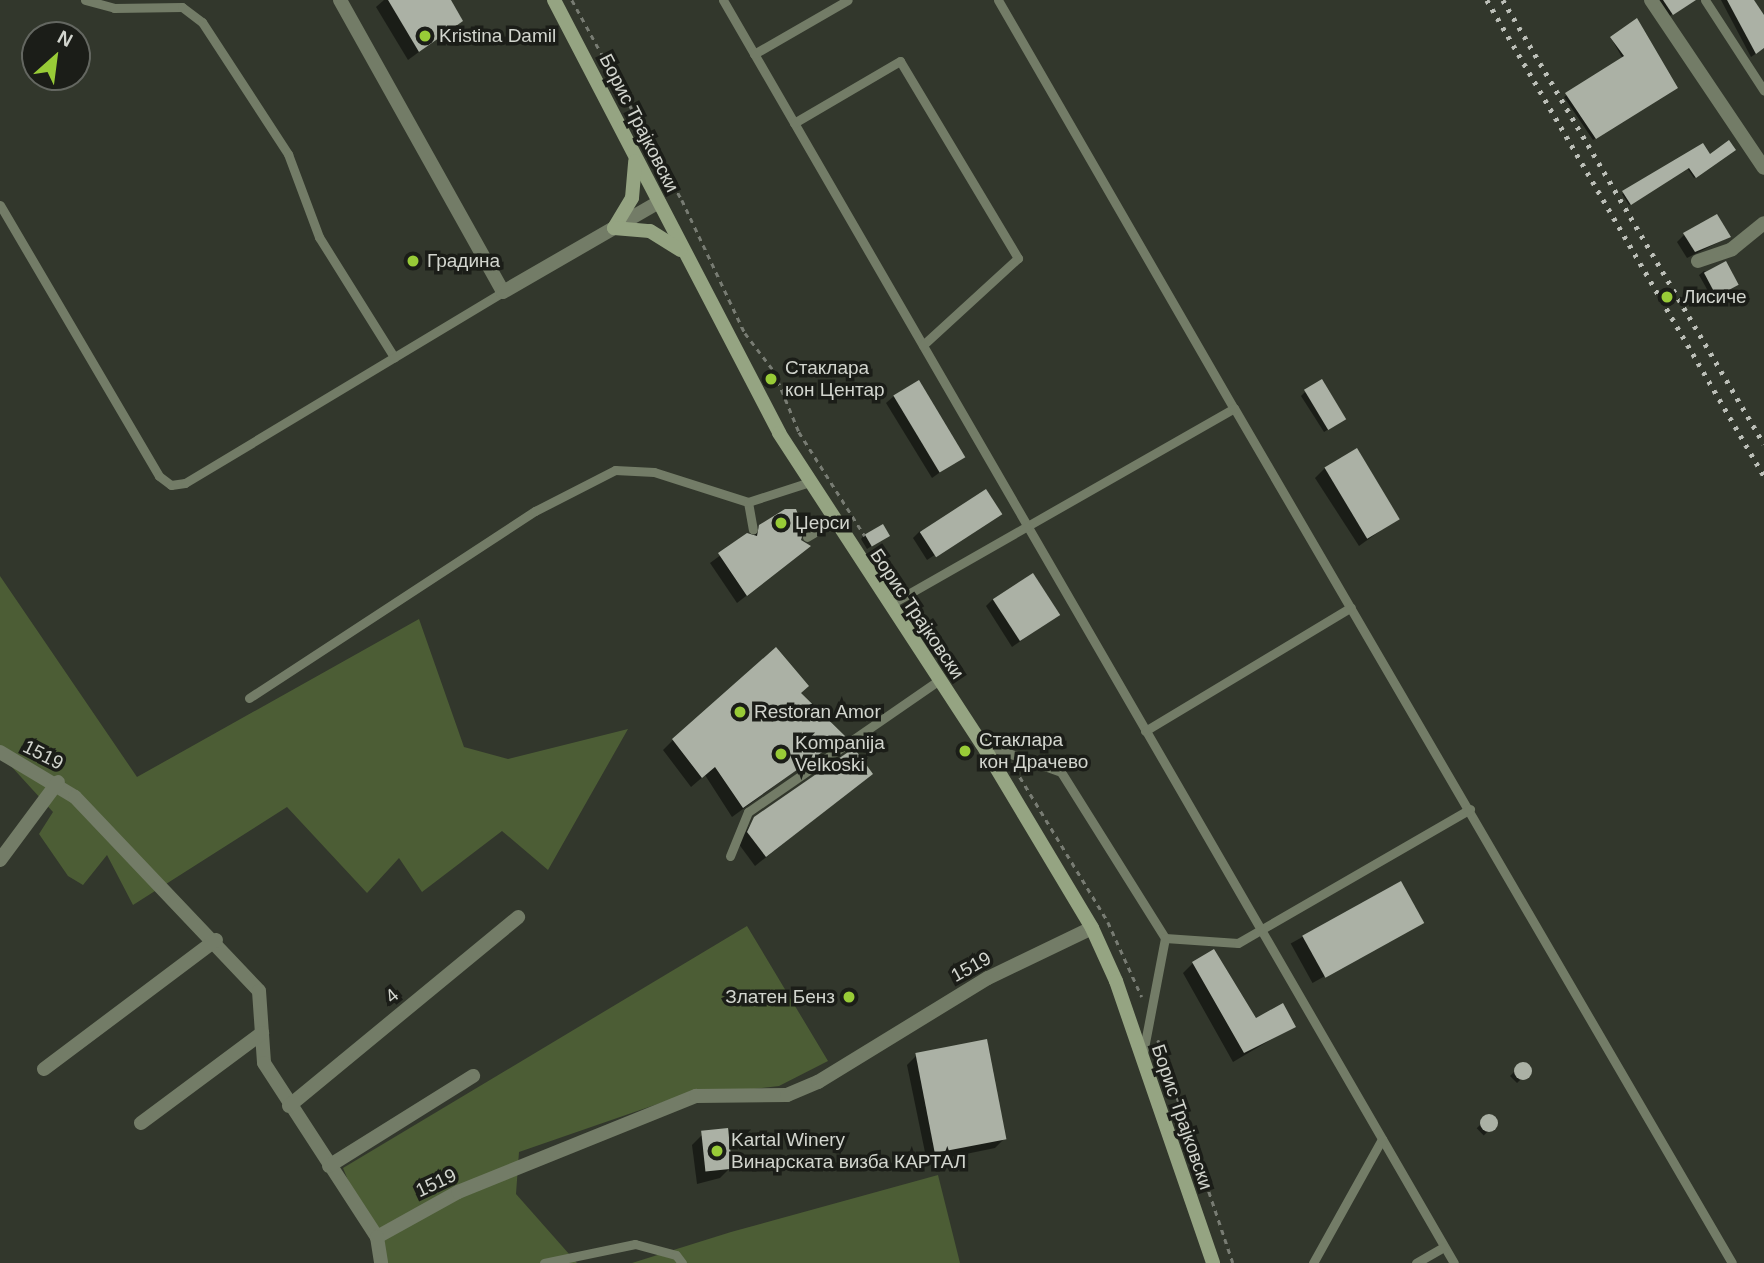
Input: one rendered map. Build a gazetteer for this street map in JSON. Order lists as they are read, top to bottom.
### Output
{
  "streets": {
    "main road": ["Борис Трајковски"],
    "street": ["1519", "4"]
  },
  "crossings": [
    ["Борис Трајковски", "1519"],
    ["1519", "4"]
  ],
  "places": [
    "Kristina Damil",
    "Градина",
    "Лисиче",
    "Стаклара кон Центар",
    "Џерси",
    "Restoran Amor",
    "Стаклара кон Драчево",
    "Kompanija Velkoski",
    "Златен Бенз",
    "Kartal Winery Винарската визба КАРТАЛ"
  ],
  "north": "top right"
}
